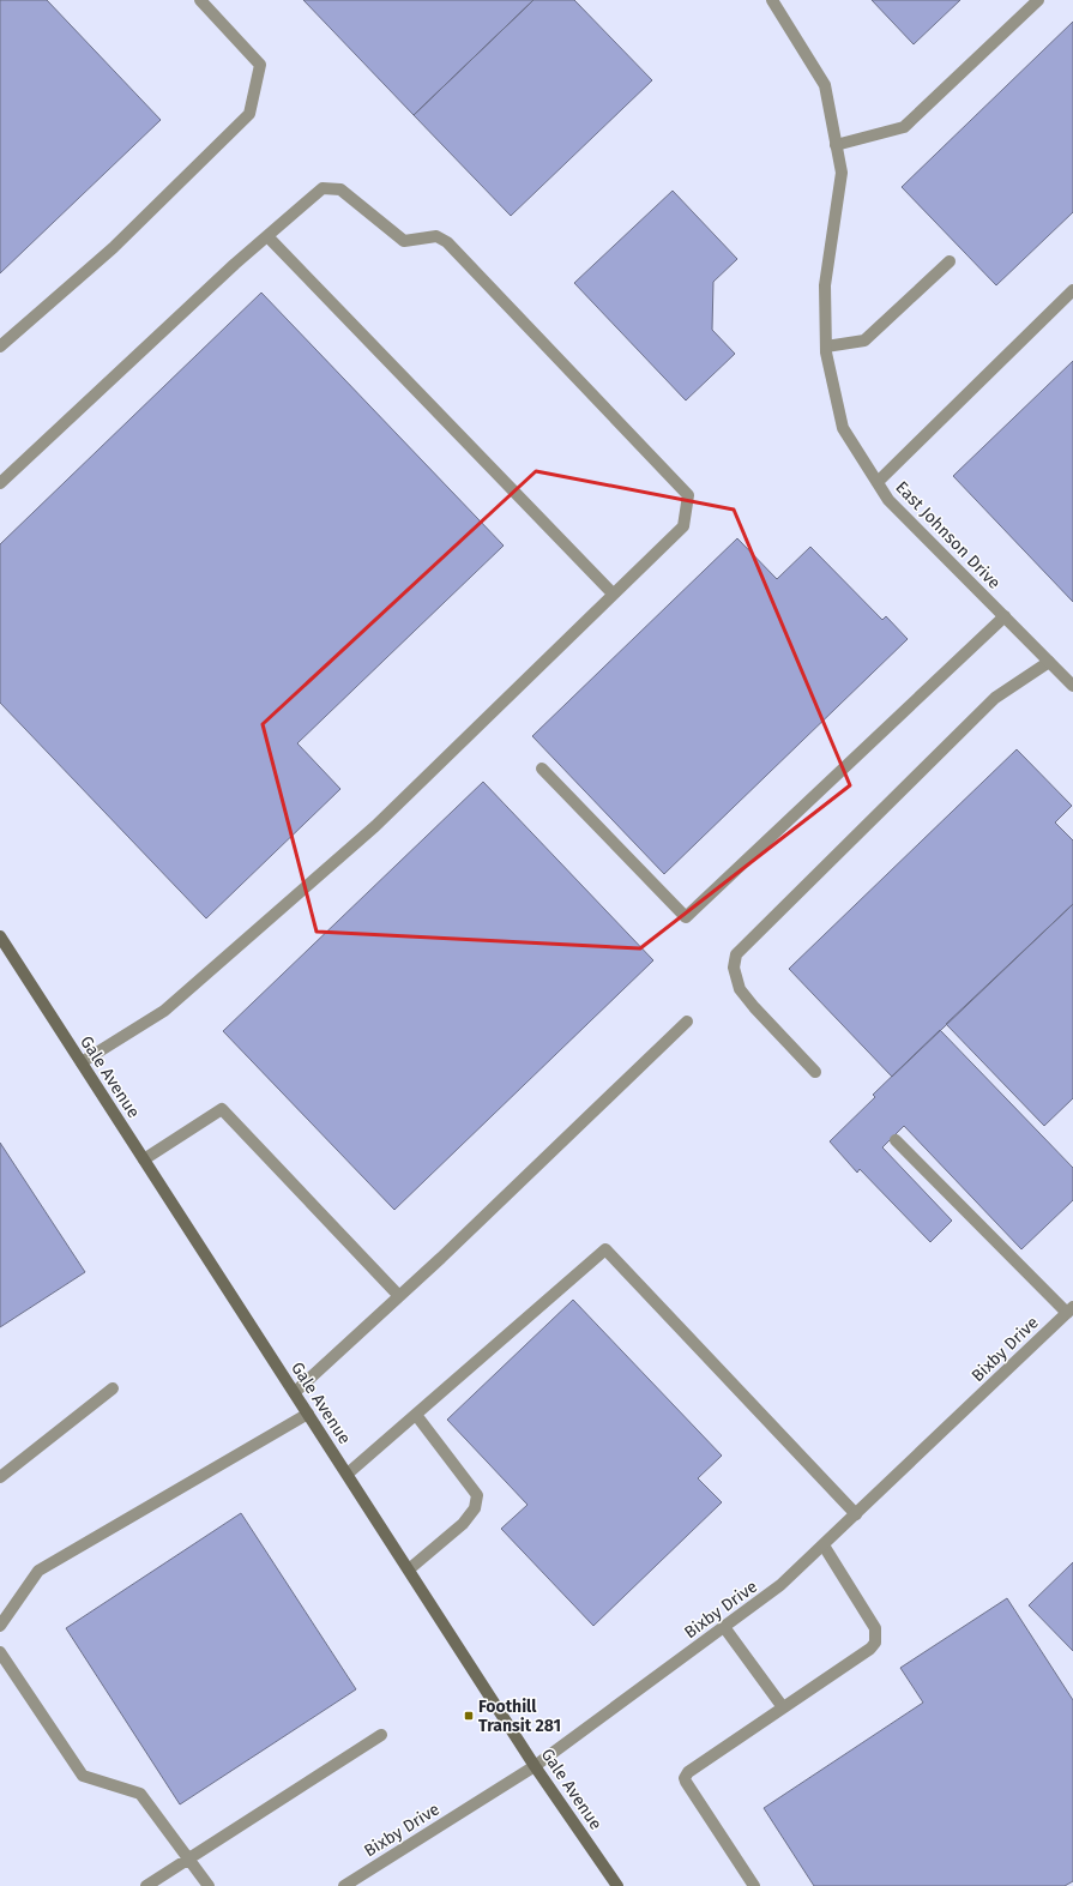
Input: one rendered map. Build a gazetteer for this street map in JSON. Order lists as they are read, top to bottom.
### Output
{
  "streets": {
    "main road": ["Gale Avenue"],
    "street": ["East Johnson Drive", "Bixby Drive"]
  },
  "crossings": [
    ["Gale Avenue", "Bixby Drive"]
  ],
  "places": {
    "transit": ["Foothill Transit 281"]
  }
}
